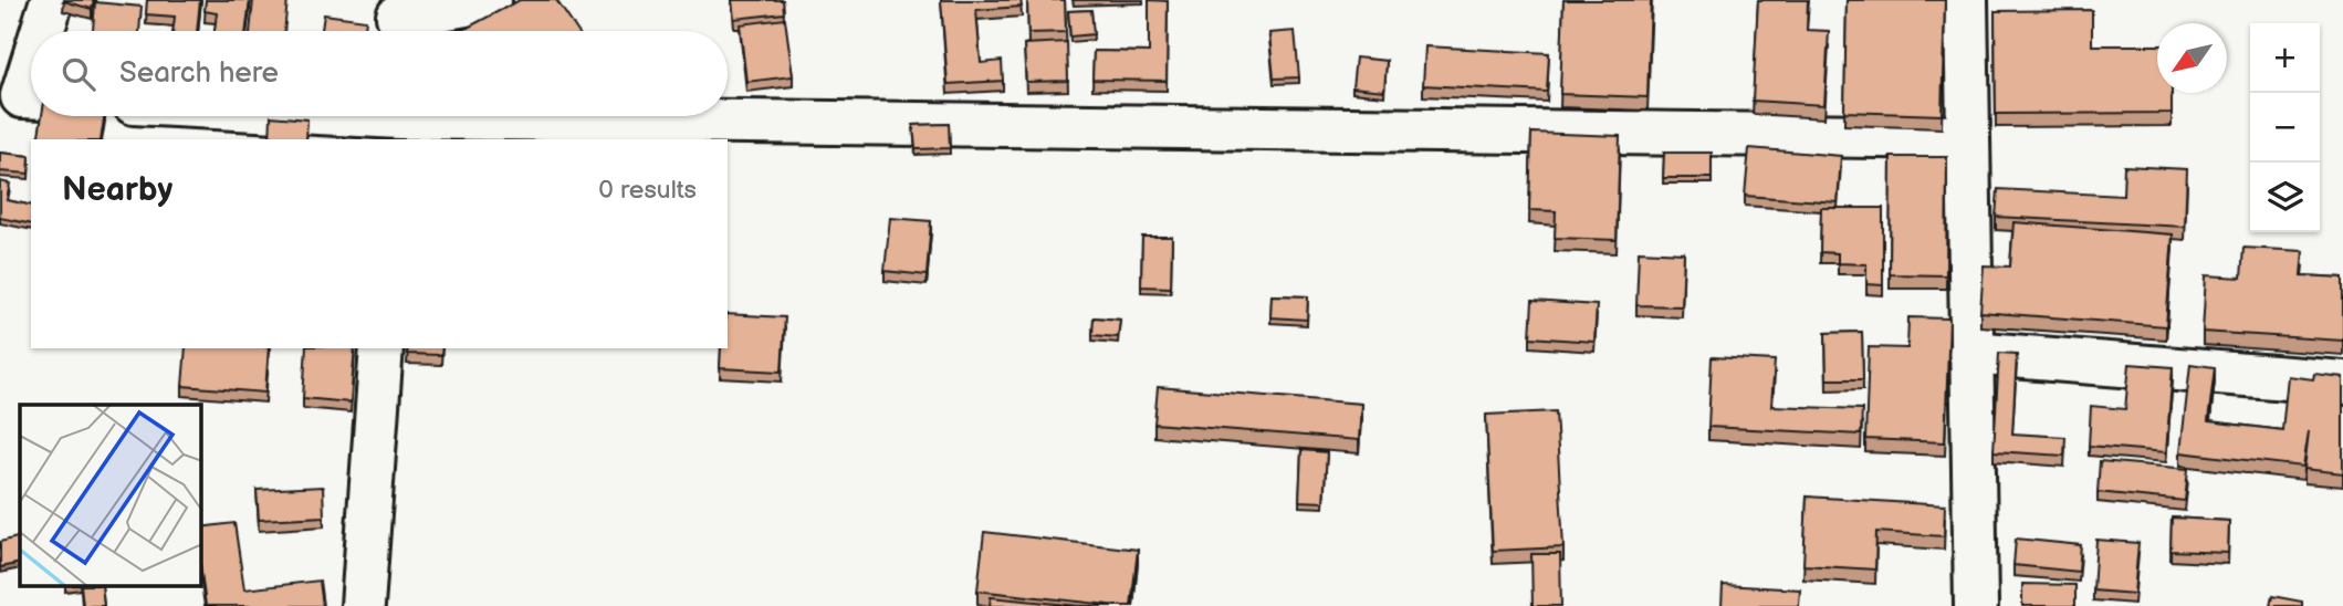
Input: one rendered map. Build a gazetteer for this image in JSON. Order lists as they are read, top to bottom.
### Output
{
  "north": "bottom left",
  "page": {
    "map_buttons": ["+", "−"],
    "search": "Search here",
    "heading": ["Nearby", "0 results"]
  }
}
